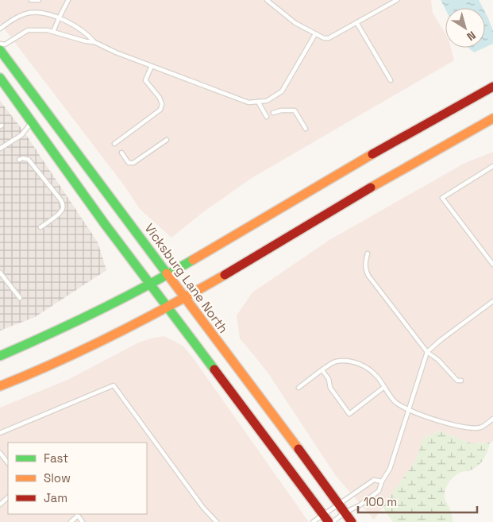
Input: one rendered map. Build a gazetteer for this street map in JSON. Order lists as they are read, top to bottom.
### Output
{
  "streets": {
    "main road": ["Vicksburg Lane North"]
  },
  "legend": ["Fast", "Slow", "Jam"],
  "scale_bar": "100 m",
  "north": "bottom right"
}
